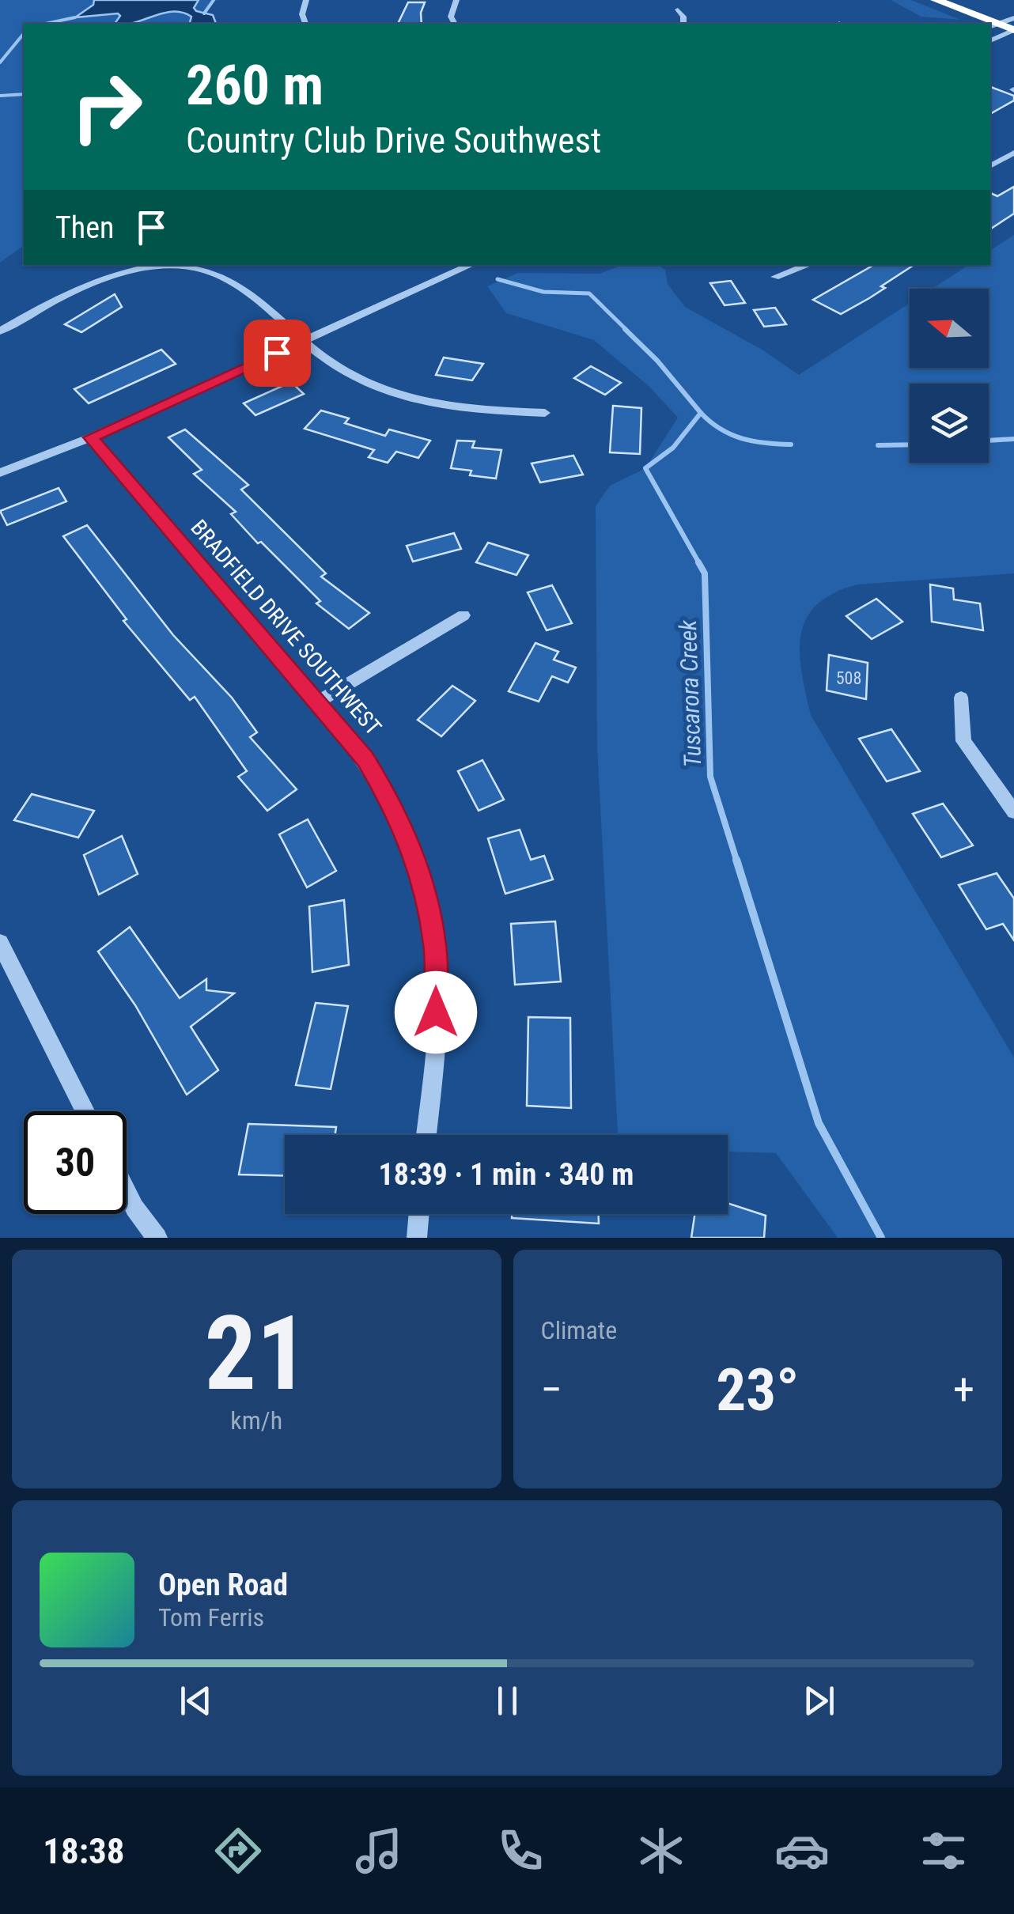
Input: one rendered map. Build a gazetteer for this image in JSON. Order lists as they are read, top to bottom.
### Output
{
  "streets": {
    "street": ["BRADFIELD DRIVE SOUTHWEST"]
  },
  "water": ["Tuscarora Creek"],
  "house_numbers": ["508"],
  "north": "left",
  "page": {
    "turn": ["260 m", "Country Club Drive Southwest"],
    "then": "Then",
    "limit": "30",
    "trip": "18:39 · 1 min · 340 m",
    "tile": [
      ["21", "km/h"],
      "Climate"
    ],
    "heat": ["−", "23°", "+"],
    "song": ["Open Road", "Tom Ferris"],
    "tabs": "18:38"
  }
}
